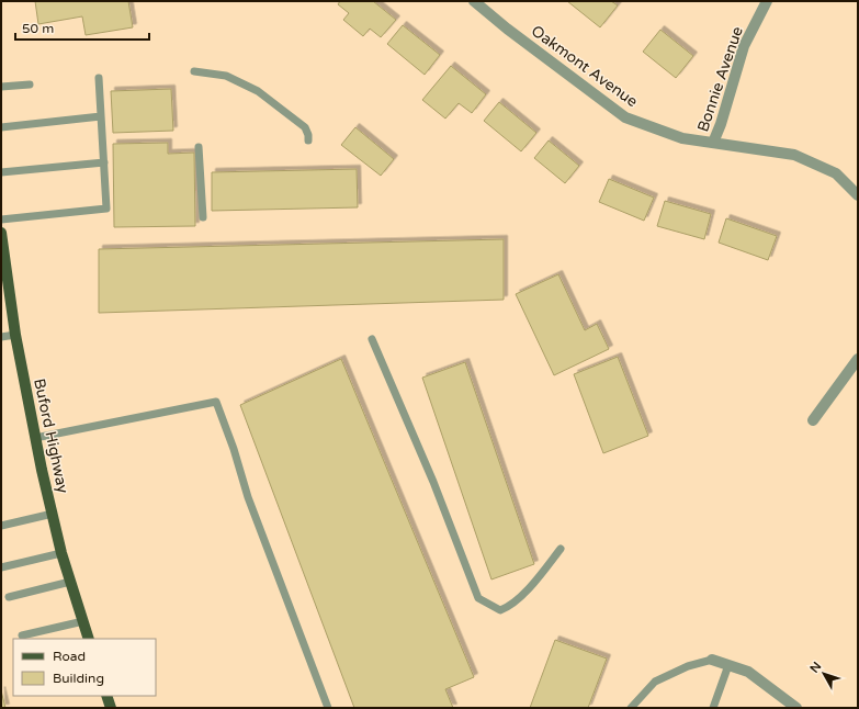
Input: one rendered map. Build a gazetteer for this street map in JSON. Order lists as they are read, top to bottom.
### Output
{
  "streets": {
    "main road": ["Buford Highway"],
    "street": ["Oakmont Avenue", "Bonnie Avenue"]
  },
  "crossings": [
    ["Oakmont Avenue", "Bonnie Avenue"]
  ],
  "legend": ["Road", "Building"],
  "scale_bar": "50 m",
  "north": "top left"
}
